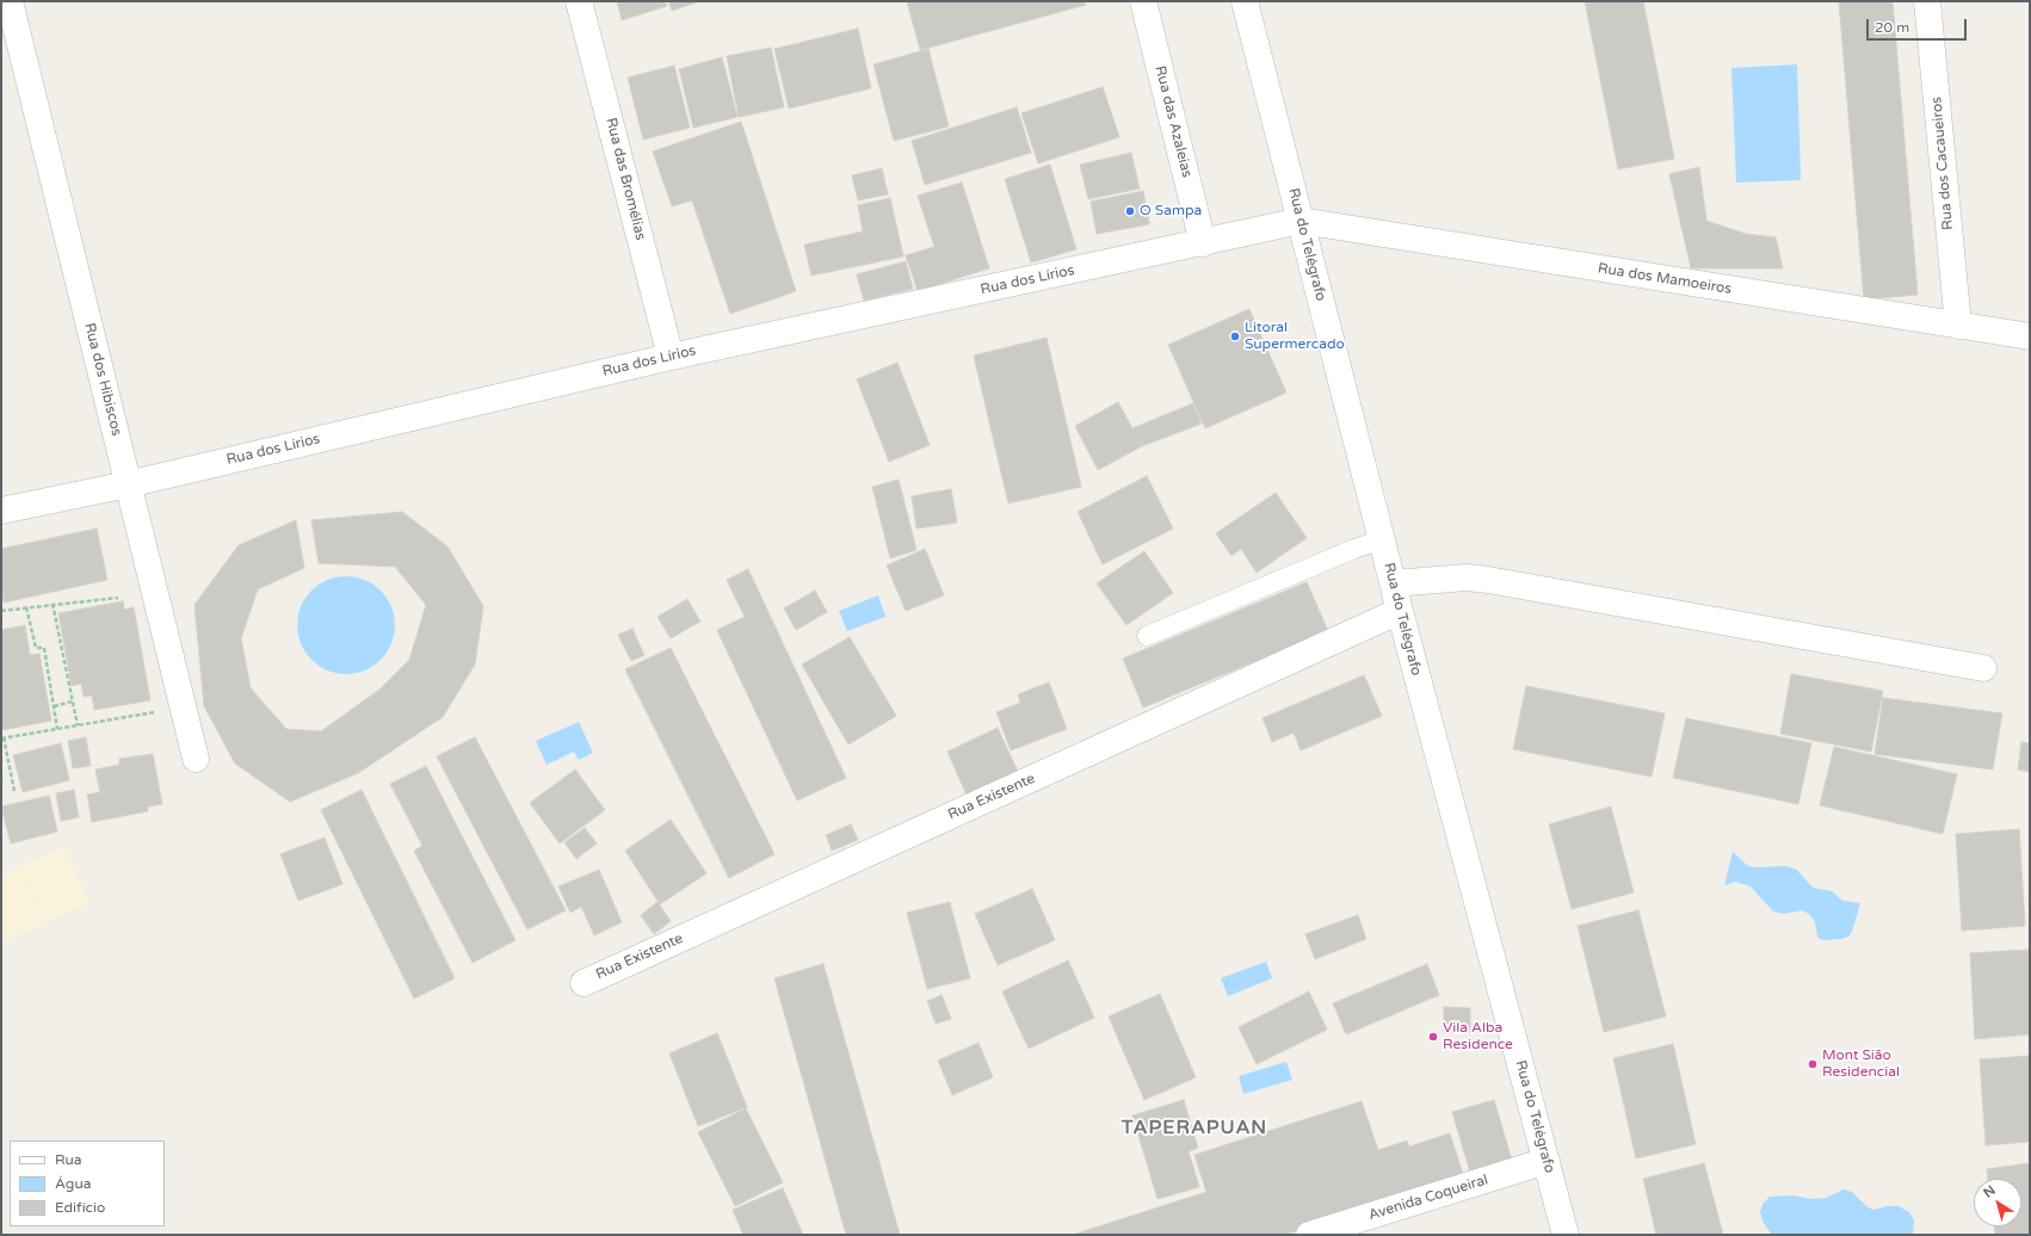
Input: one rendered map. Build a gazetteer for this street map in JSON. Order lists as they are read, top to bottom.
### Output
{
  "streets": {
    "street": [
      "Rua das Azaleias",
      "Rua dos Cacaueiros",
      "Rua das Bromélias",
      "Rua do Telégrafo",
      "Rua dos Mamoeiros",
      "Rua dos Lírios",
      "Rua dos Hibiscos",
      "Rua Existente",
      "Avenida Coqueiral"
    ]
  },
  "crossings": [
    ["Rua das Azaleias", "Rua dos Lírios"],
    ["Rua dos Cacaueiros", "Rua dos Mamoeiros"],
    ["Rua das Bromélias", "Rua dos Lírios"],
    ["Rua do Telégrafo", "Rua dos Mamoeiros"],
    ["Rua do Telégrafo", "Rua dos Lírios"],
    ["Rua do Telégrafo", "Rua Existente"],
    ["Rua do Telégrafo", "Avenida Coqueiral"],
    ["Rua dos Mamoeiros", "Rua dos Lírios"],
    ["Rua dos Lírios", "Rua dos Hibiscos"]
  ],
  "districts": ["TAPERAPUAN"],
  "places": [
    "O Sampa",
    "Litoral Supermercado",
    "Vila Alba Residence",
    "Mont Sião Residencial"
  ],
  "legend": ["Rua", "Água", "Edifício"],
  "scale_bar": "20 m",
  "north": "top left"
}
